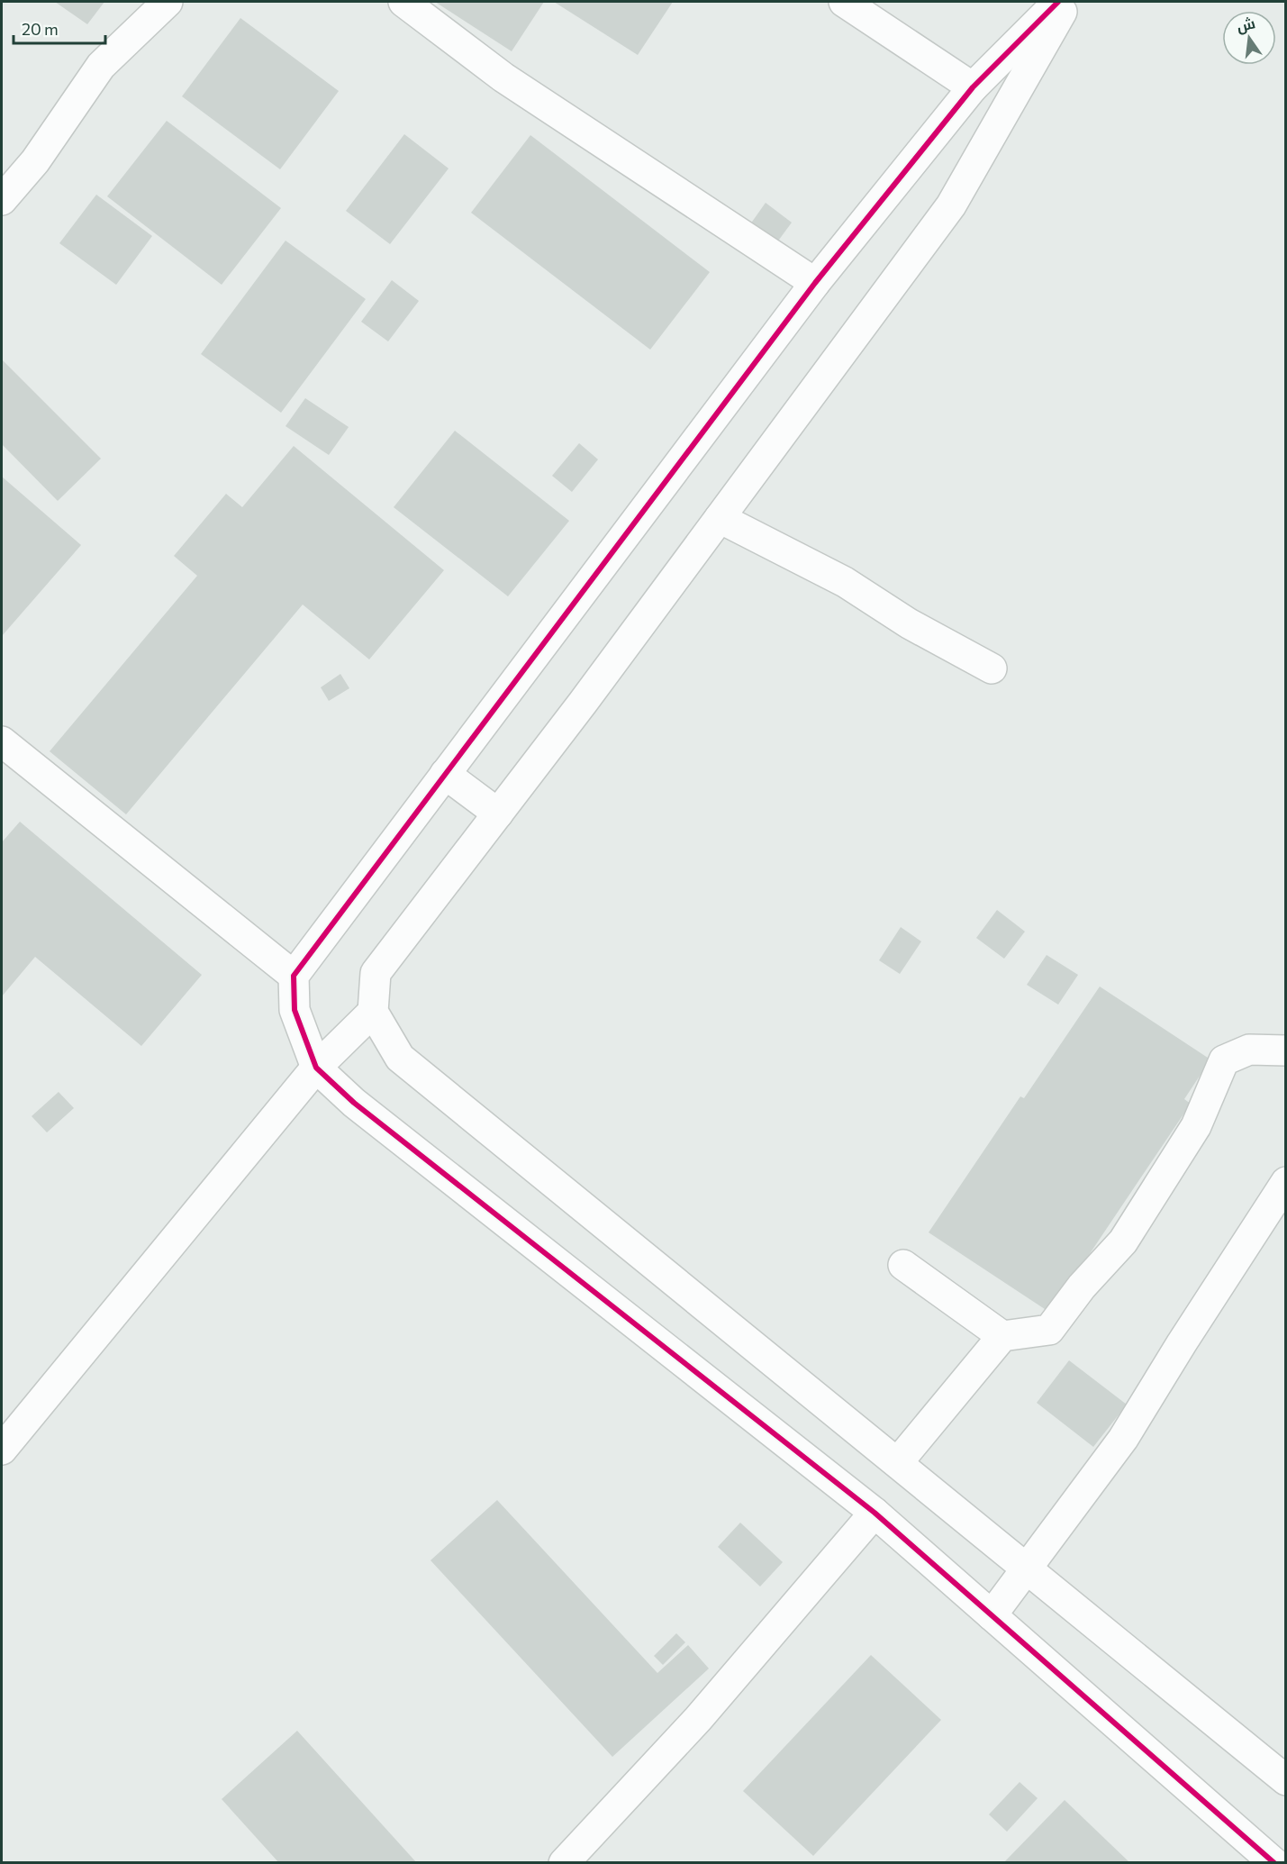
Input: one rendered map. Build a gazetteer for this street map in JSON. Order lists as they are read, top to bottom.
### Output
{
  "scale_bar": "20 m",
  "north": "top"
}
